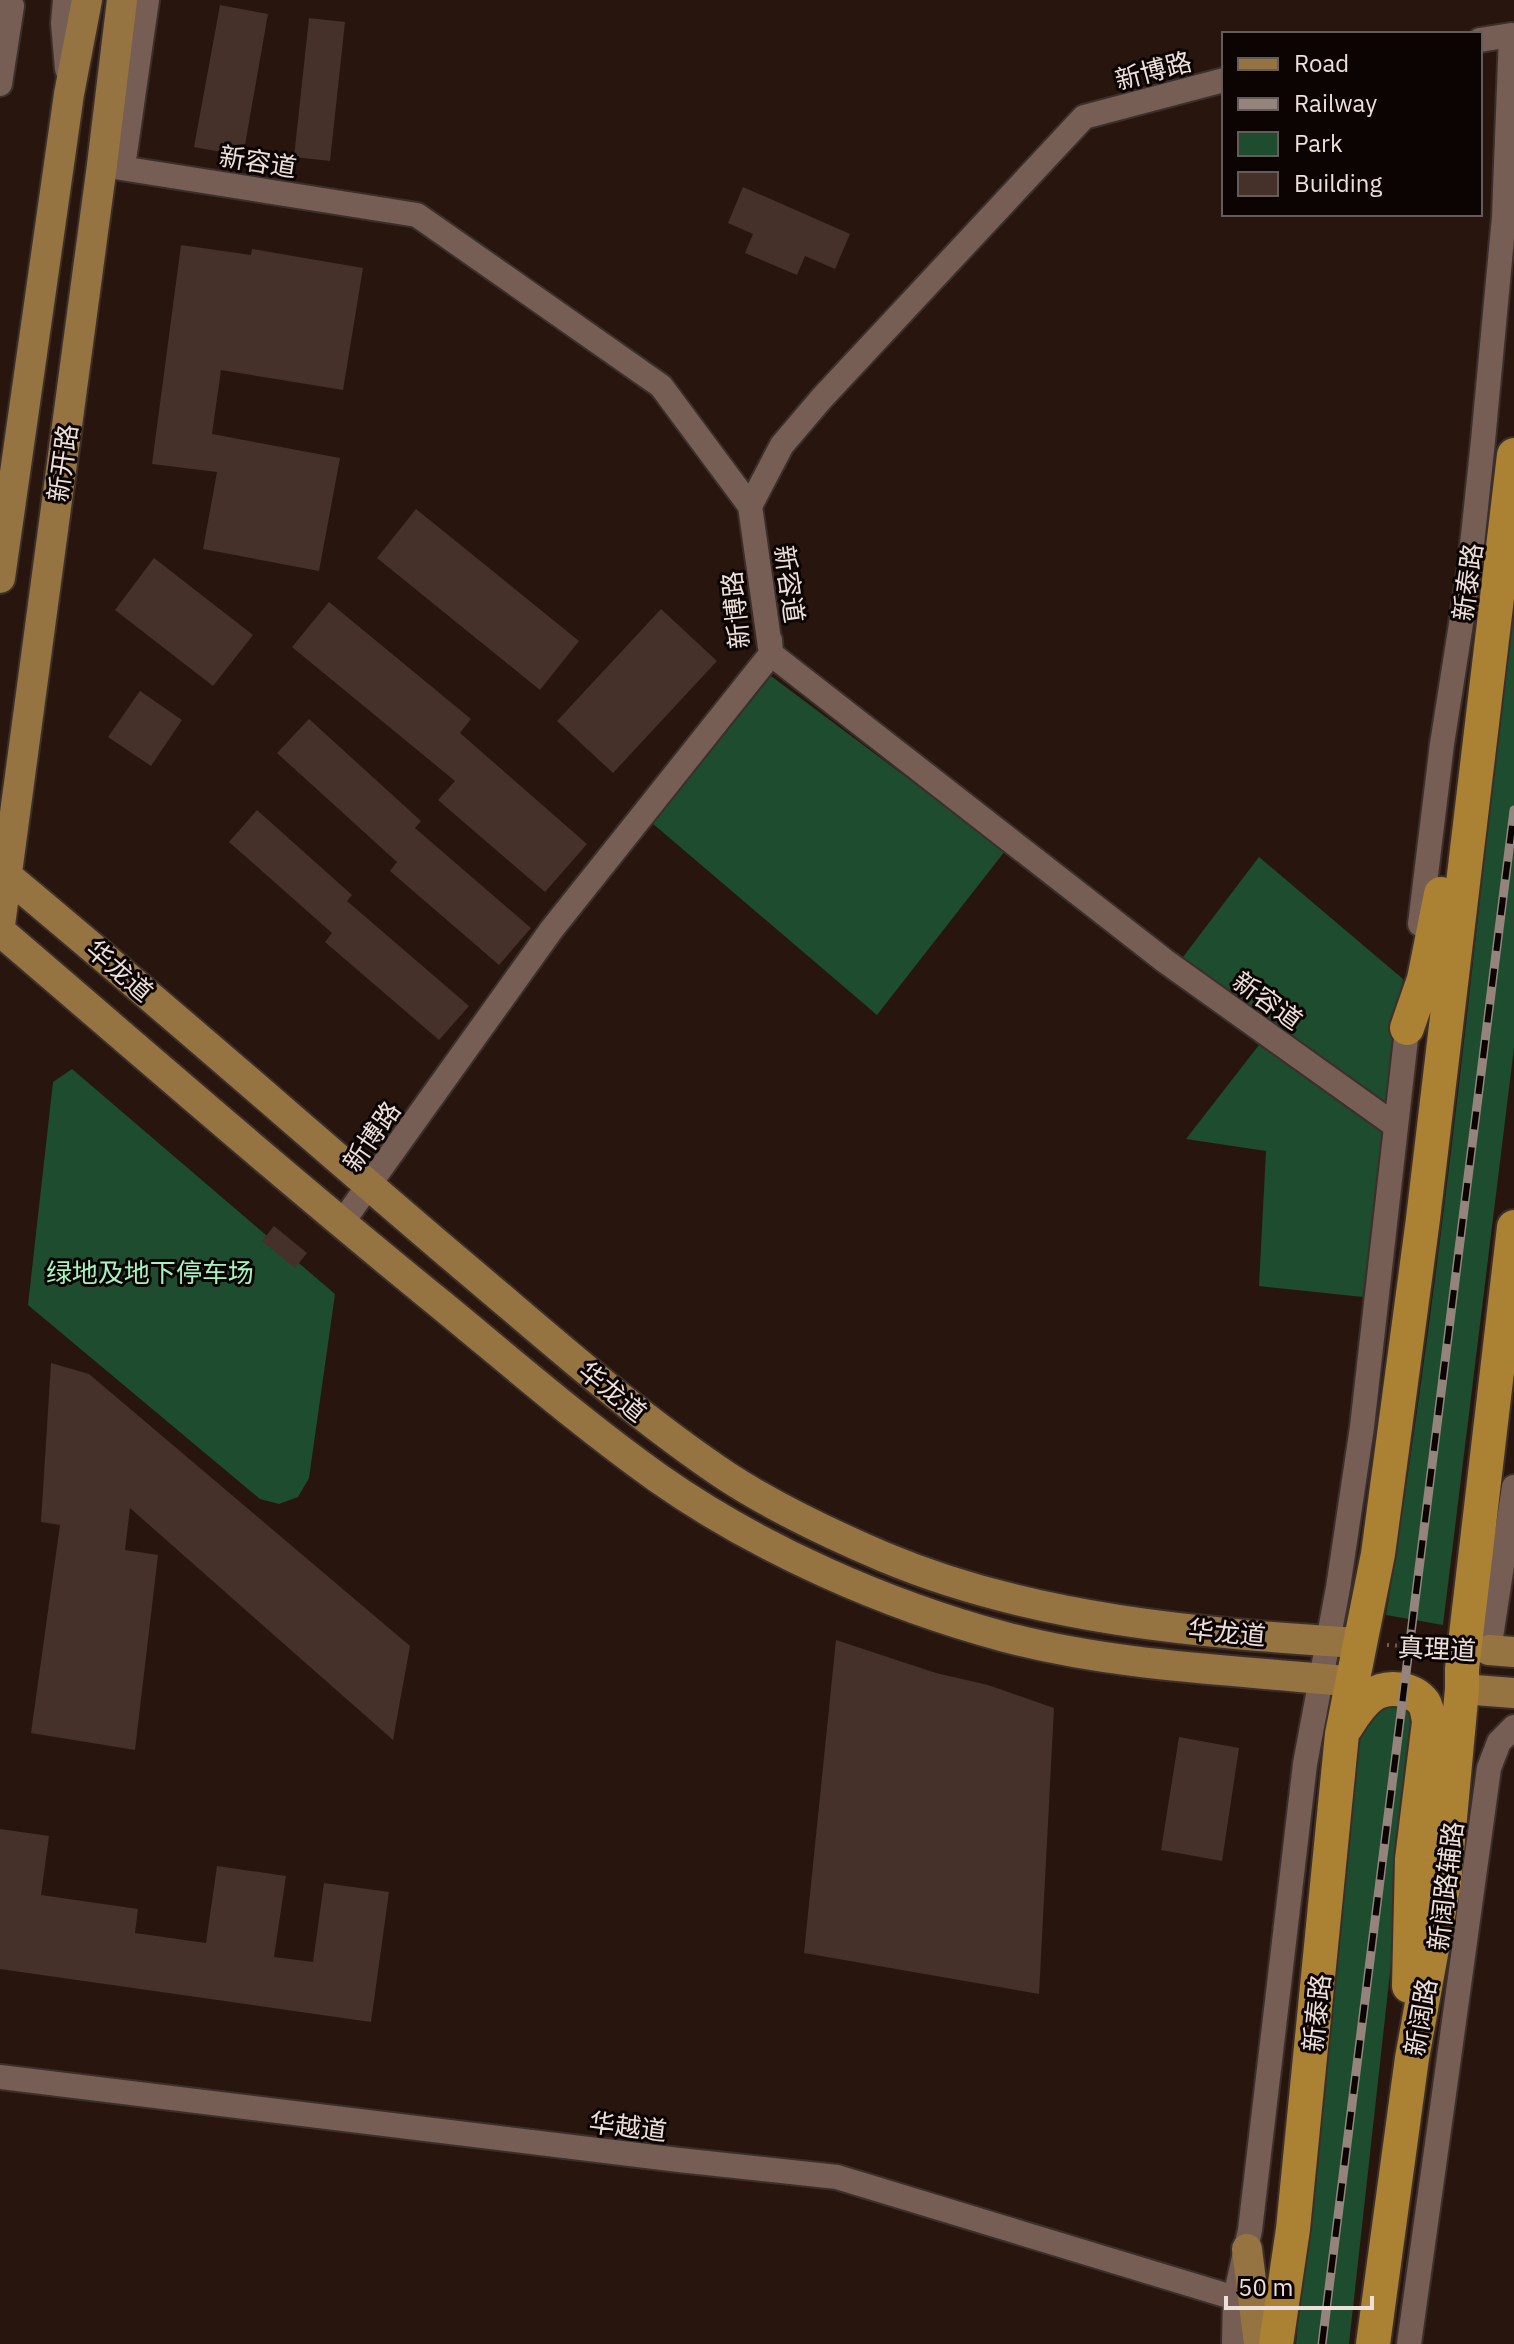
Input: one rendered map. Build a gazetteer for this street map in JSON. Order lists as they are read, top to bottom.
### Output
{
  "streets": {
    "highway": ["新泰路", "新阔路"],
    "main road": ["新开路", "华龙道", "真理道"],
    "street": [
      "新博路",
      "新容道",
      "新阔路辅路",
      "华越道"
    ]
  },
  "crossings": [
    ["新博路", "新容道"],
    ["新博路", "华龙道"],
    ["新容道", "新开路"],
    ["新容道", "新泰路"],
    ["新开路", "华龙道"],
    ["新泰路", "华龙道"],
    ["新泰路", "真理道"],
    ["新泰路", "华越道"],
    ["华龙道", "真理道"],
    ["真理道", "新阔路"]
  ],
  "parks": ["绿地及地下停车场"],
  "legend": [
    "Road",
    "Railway",
    "Park",
    "Building"
  ],
  "scale_bar": "50 m"
}
